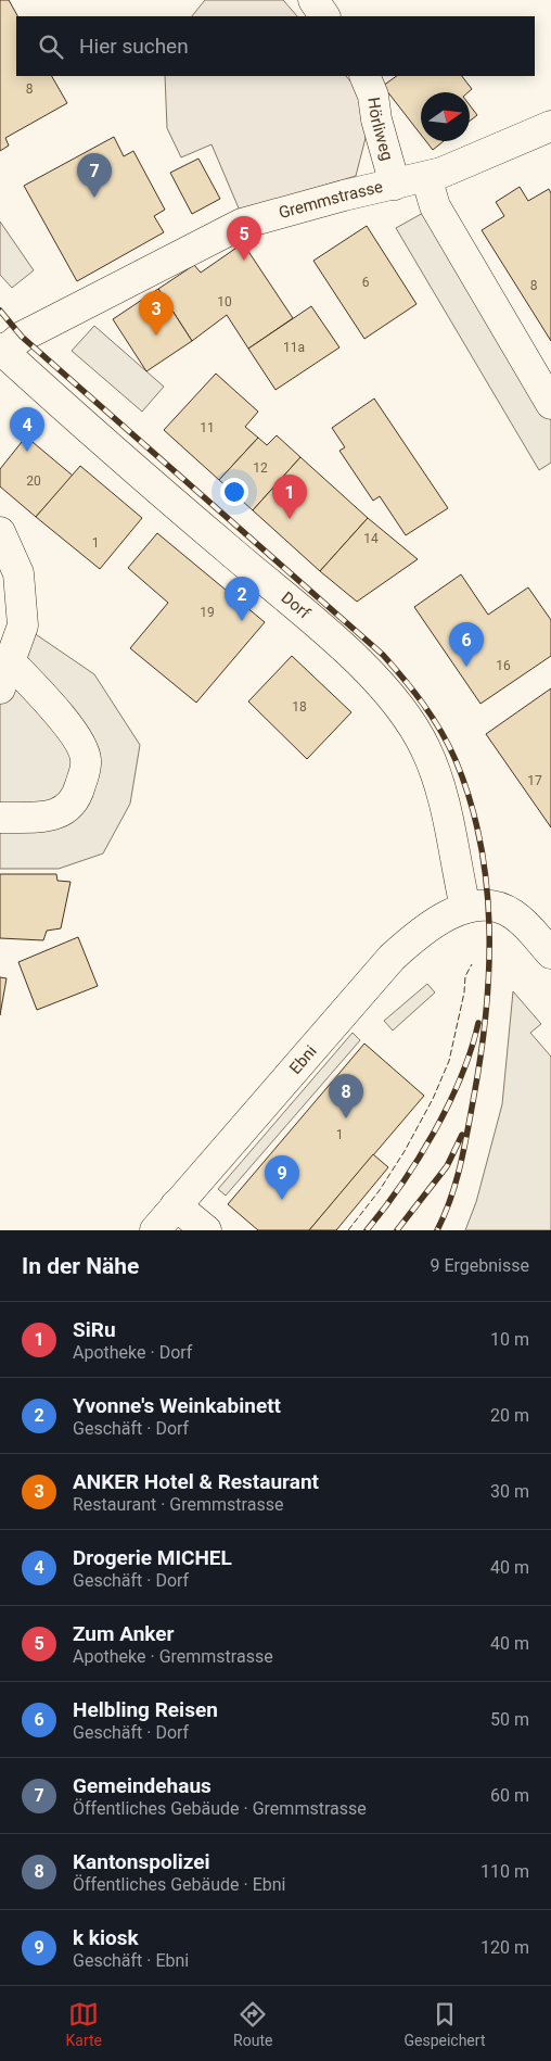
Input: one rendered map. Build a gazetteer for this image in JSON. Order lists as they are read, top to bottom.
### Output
{
  "streets": {
    "street": [
      "Hörliweg",
      "Gremmstrasse",
      "Dorf",
      "Ebni"
    ]
  },
  "crossings": [
    ["Hörliweg", "Gremmstrasse"],
    ["Gremmstrasse", "Dorf"],
    ["Dorf", "Ebni"]
  ],
  "house_numbers": [
    "8",
    "6",
    "8",
    "10",
    "11a",
    "11",
    "12",
    "20",
    "14",
    "1",
    "19",
    "16",
    "18",
    "17",
    "1"
  ],
  "north": "right",
  "page": {
    "search": "Hier suchen",
    "pins": [
      "7",
      "5",
      "3",
      "4",
      "1",
      "2",
      "6",
      "8",
      "9"
    ],
    "heading": ["In der Nähe", "9 Ergebnisse"],
    "list": [
      {
        "mark": "1",
        "name": "SiRu",
        "note": "Apotheke · Dorf",
        "value": "10 m"
      },
      {
        "mark": "2",
        "name": "Yvonne's Weinkabinett",
        "note": "Geschäft · Dorf",
        "value": "20 m"
      },
      {
        "mark": "3",
        "name": "ANKER Hotel & Restaurant",
        "note": "Restaurant · Gremmstrasse",
        "value": "30 m"
      },
      {
        "mark": "4",
        "name": "Drogerie MICHEL",
        "note": "Geschäft · Dorf",
        "value": "40 m"
      },
      {
        "mark": "5",
        "name": "Zum Anker",
        "note": "Apotheke · Gremmstrasse",
        "value": "40 m"
      },
      {
        "mark": "6",
        "name": "Helbling Reisen",
        "note": "Geschäft · Dorf",
        "value": "50 m"
      },
      {
        "mark": "7",
        "name": "Gemeindehaus",
        "note": "Öffentliches Gebäude · Gremmstrasse",
        "value": "60 m"
      },
      {
        "mark": "8",
        "name": "Kantonspolizei",
        "note": "Öffentliches Gebäude · Ebni",
        "value": "110 m"
      },
      {
        "mark": "9",
        "name": "k kiosk",
        "note": "Geschäft · Ebni",
        "value": "120 m"
      }
    ],
    "nav": ["Karte", "Route", "Gespeichert"]
  }
}
